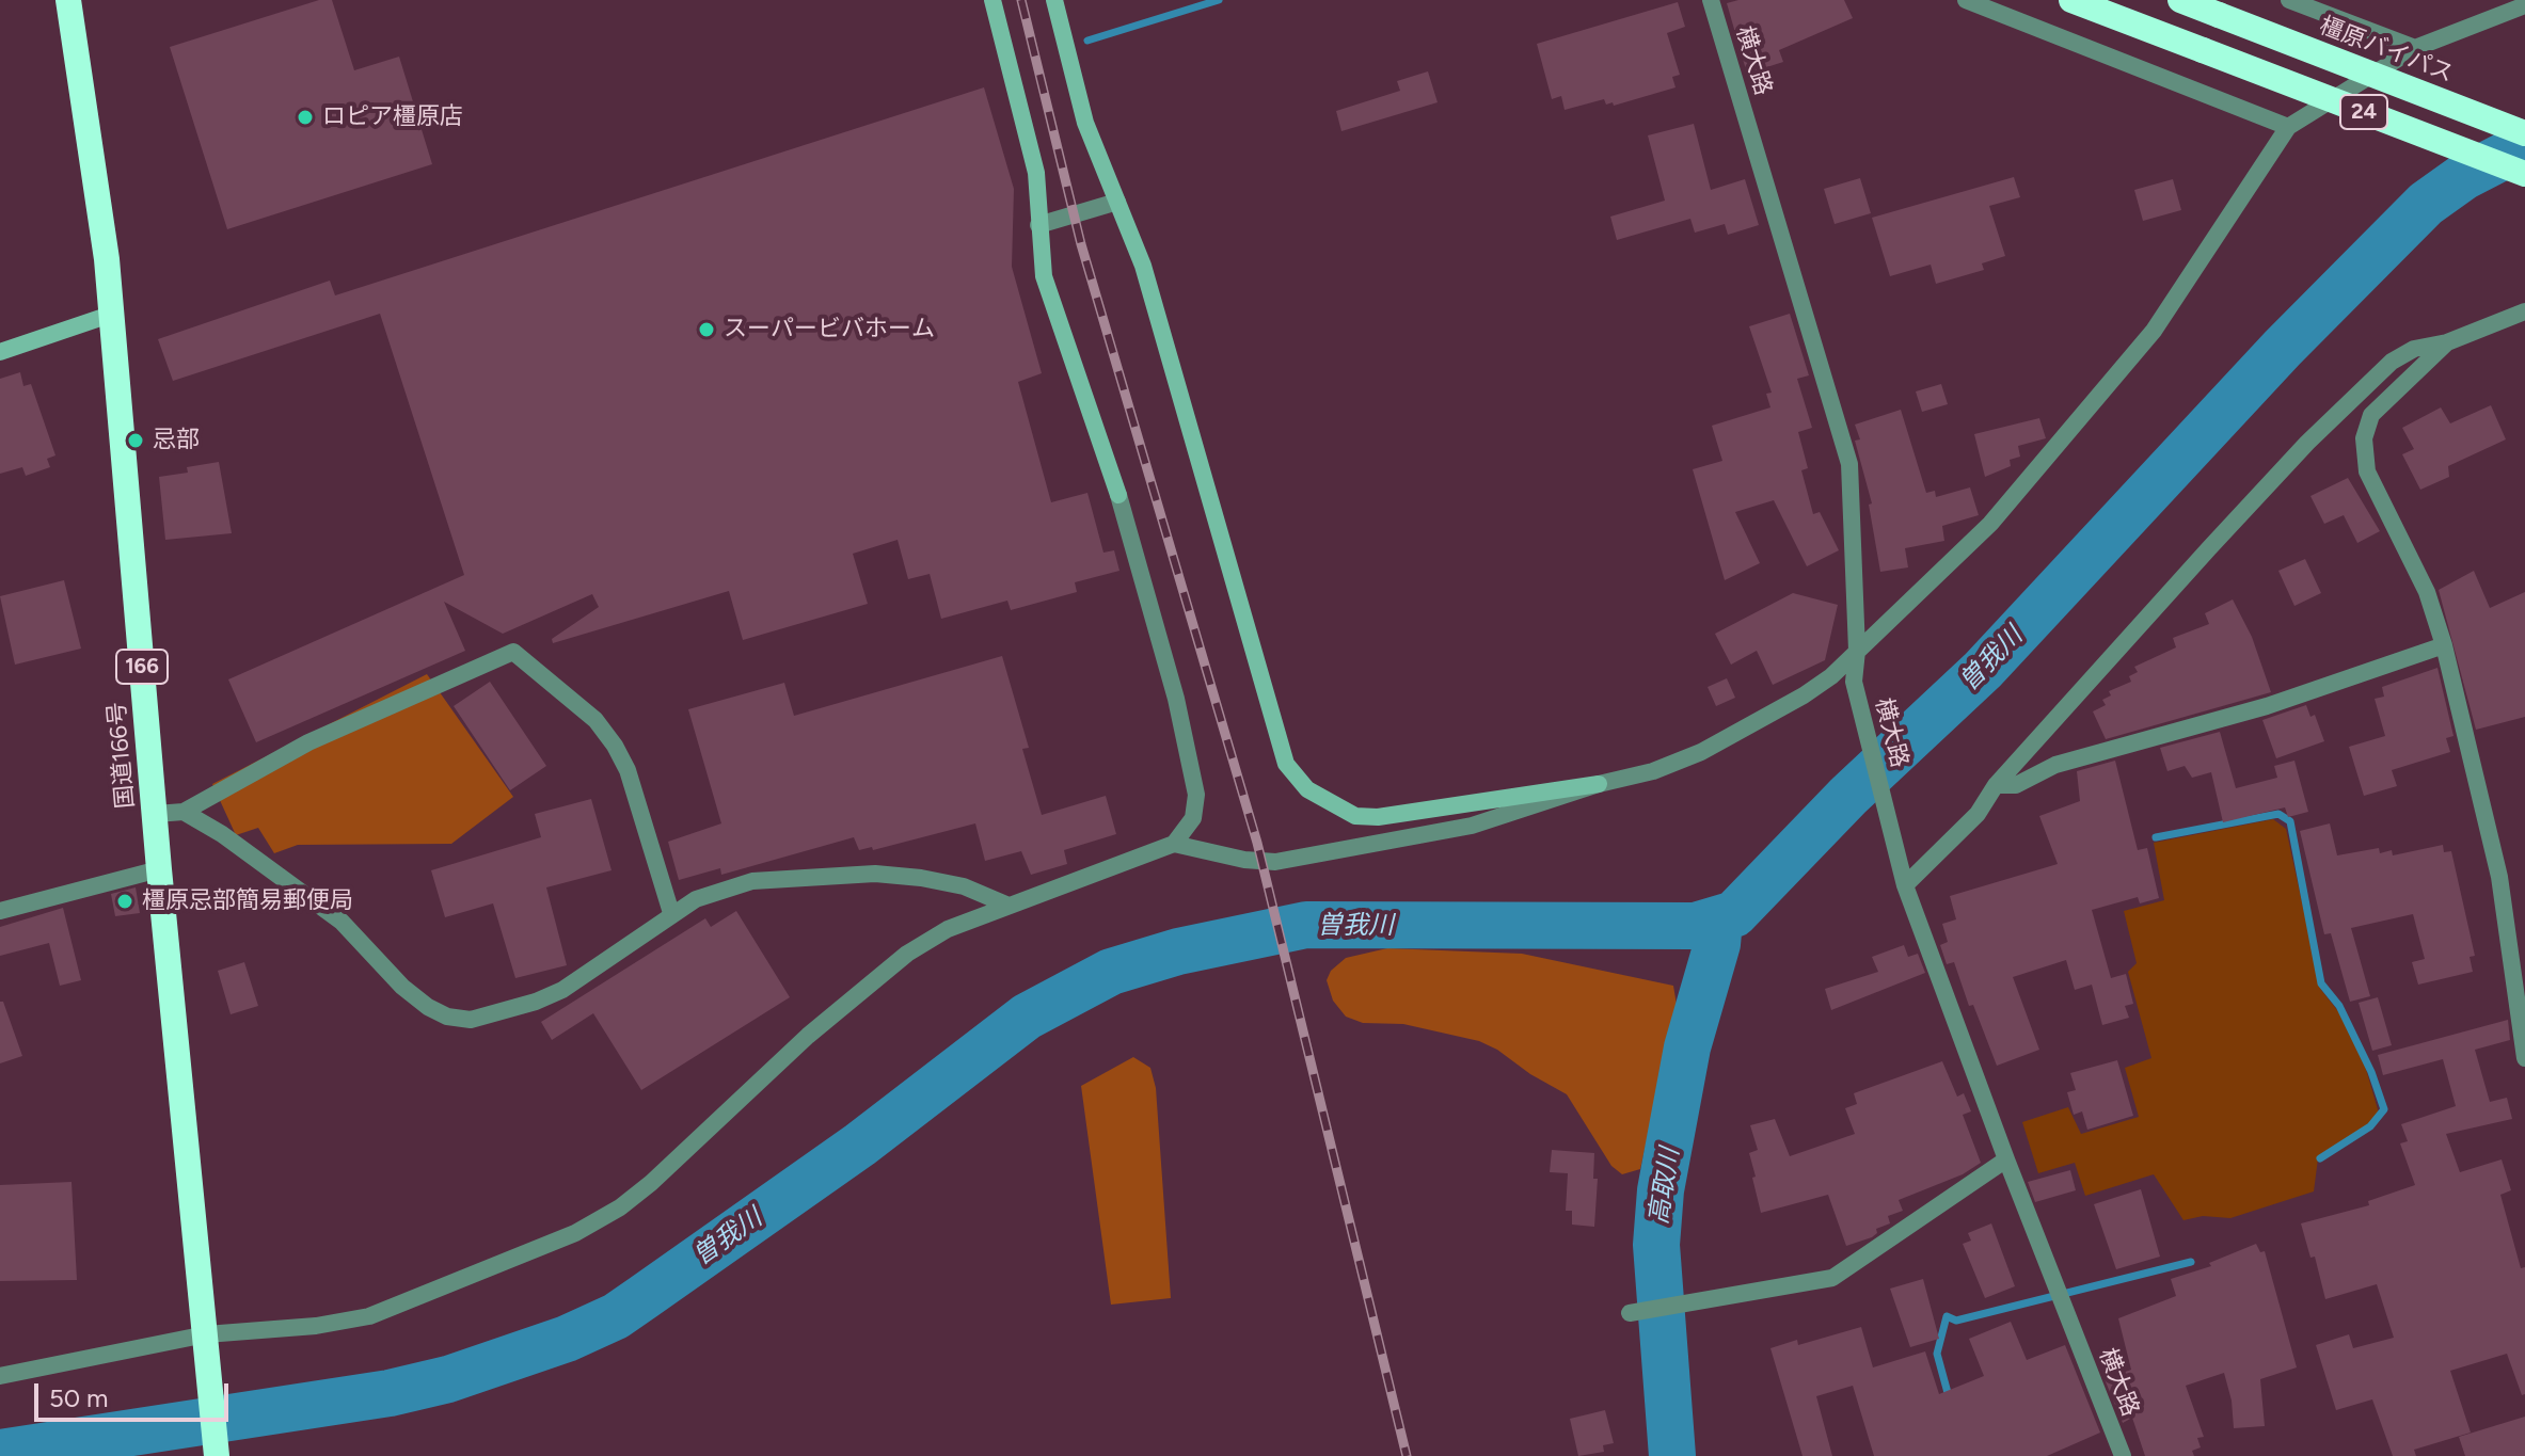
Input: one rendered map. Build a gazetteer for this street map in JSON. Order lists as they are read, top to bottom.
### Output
{
  "streets": {
    "highway": [
      "橿原バイパス",
      "24",
      "166",
      "国道166号"
    ],
    "street": ["横大路"]
  },
  "water": ["曽我川", "高取川"],
  "places": [
    "ロピア橿原店",
    "スーパービバホーム",
    "忌部",
    "橿原忌部簡易郵便局"
  ],
  "scale_bar": "50 m"
}
